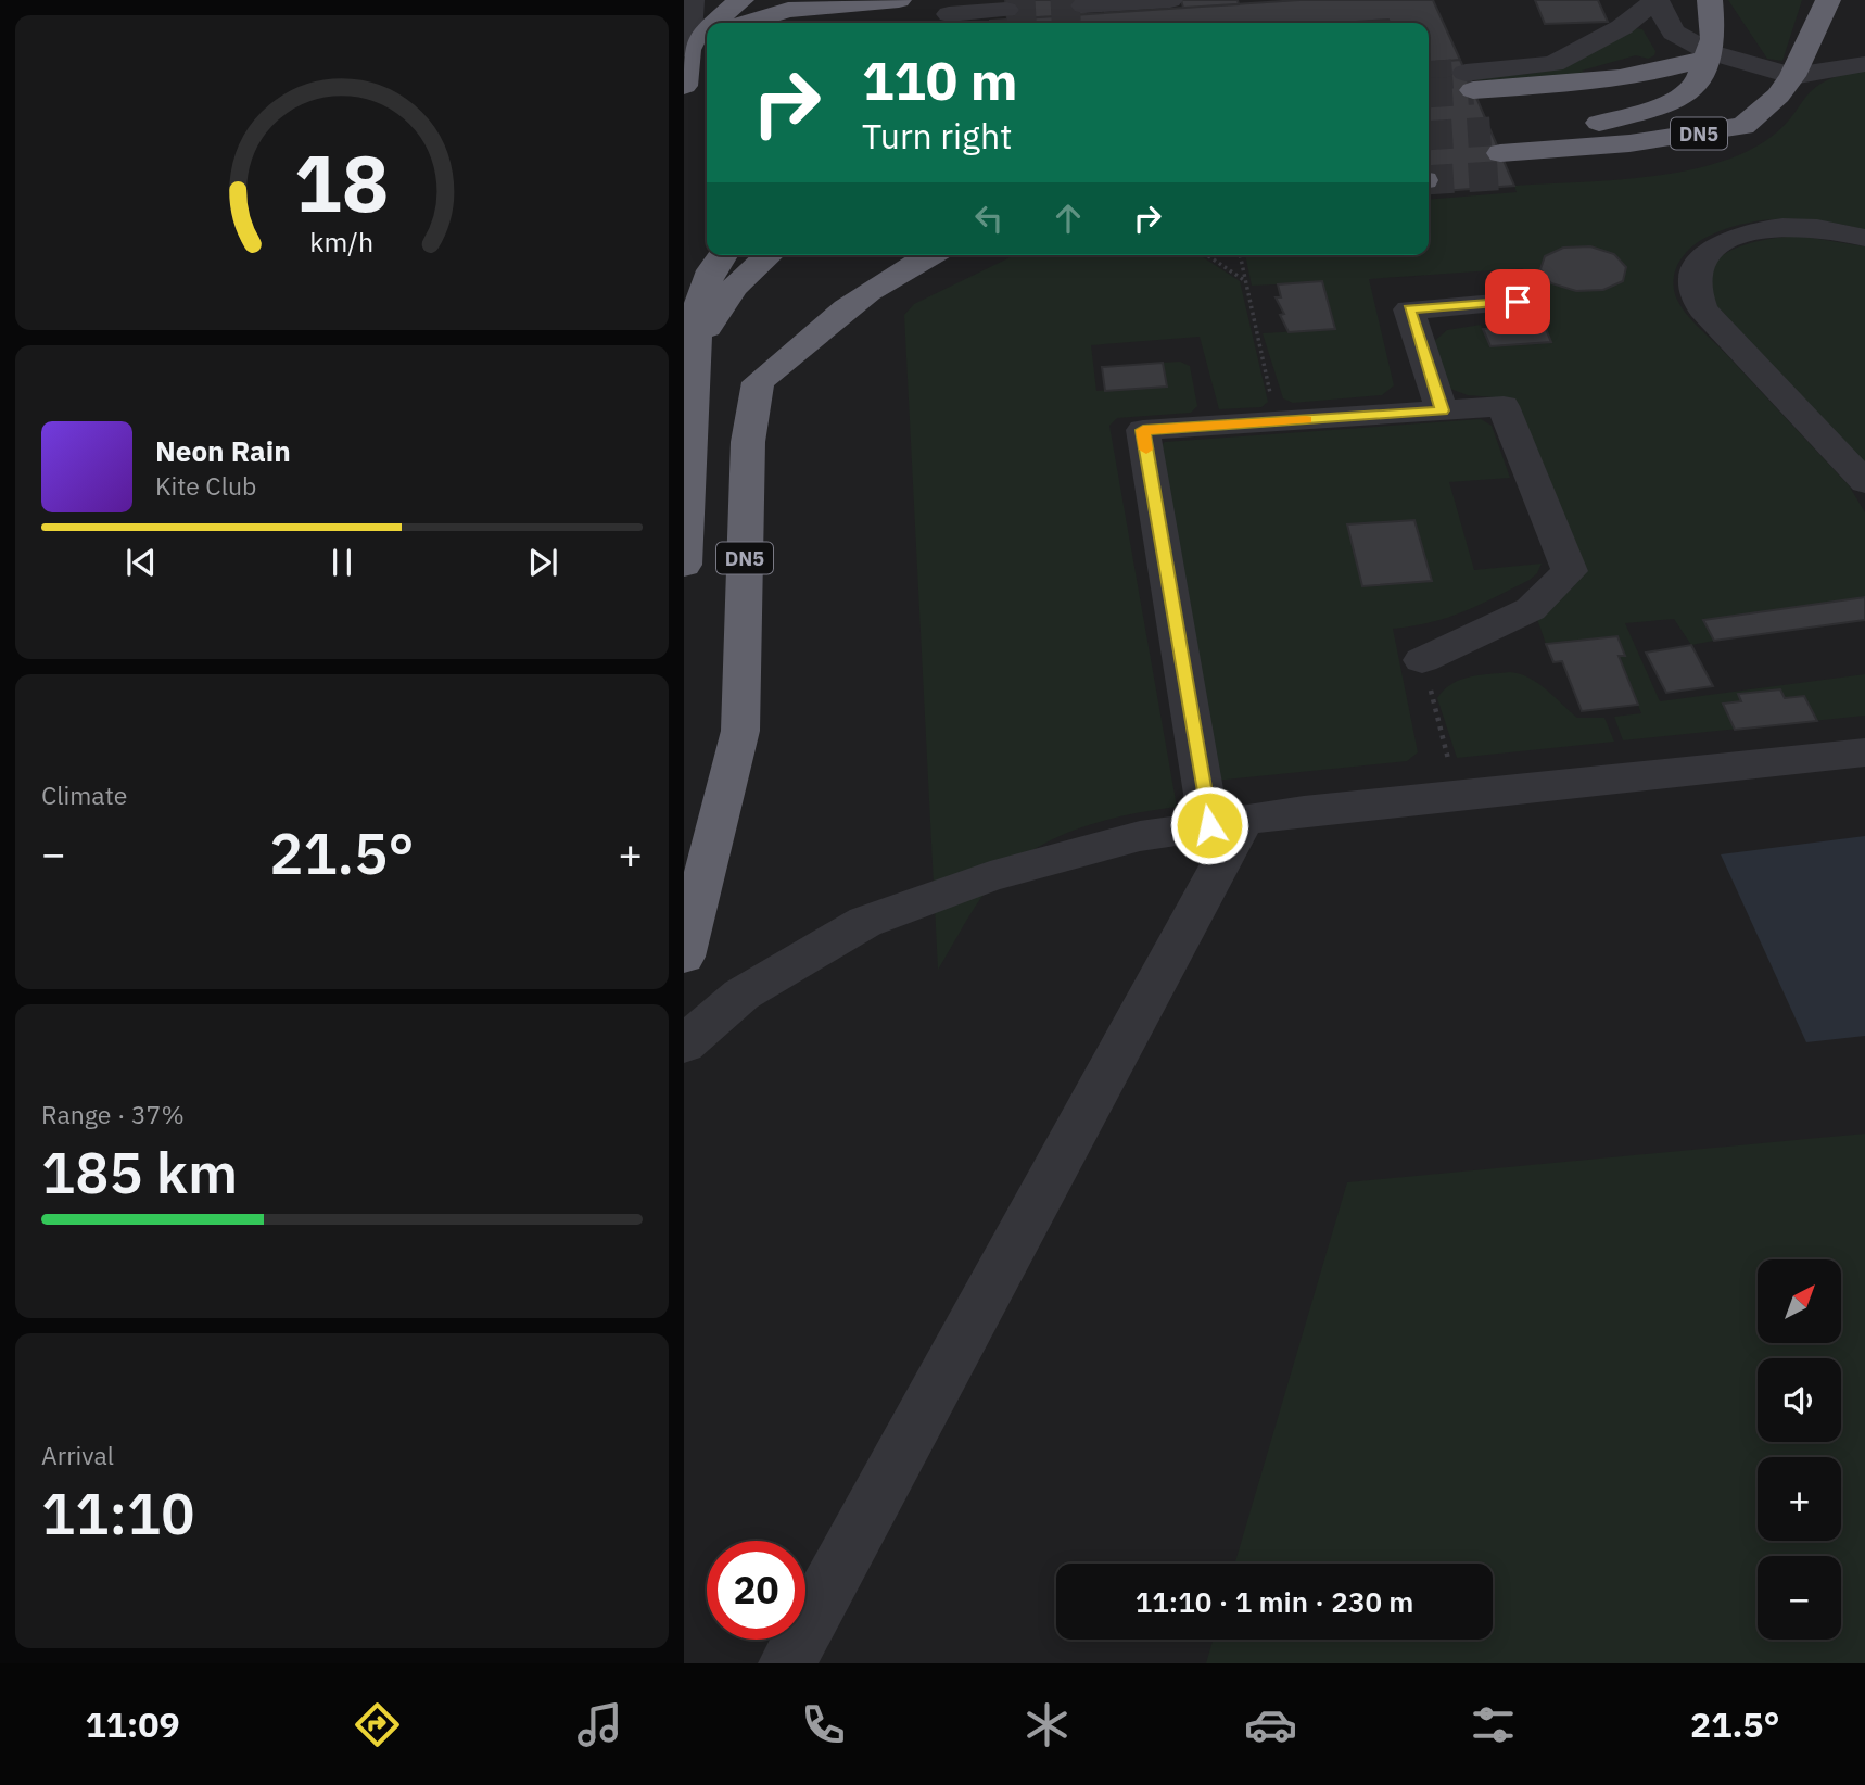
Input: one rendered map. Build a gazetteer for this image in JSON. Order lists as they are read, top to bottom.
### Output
{
  "streets": {
    "highway": ["DN5"]
  },
  "north": "top right",
  "page": {
    "turn": ["110 m", "Turn right"],
    "song": ["Neon Rain", "Kite Club"],
    "tile": [
      "Climate",
      ["Range · 37%", "185 km"],
      ["Arrival", "11:10"]
    ],
    "heat": ["−", "21.5°", "+"],
    "map_buttons": ["+", "−"],
    "limit": "20",
    "trip": "11:10 · 1 min · 230 m",
    "tabs": ["11:09", "21.5°"],
    "gauge": ["18", "km/h"]
  }
}
